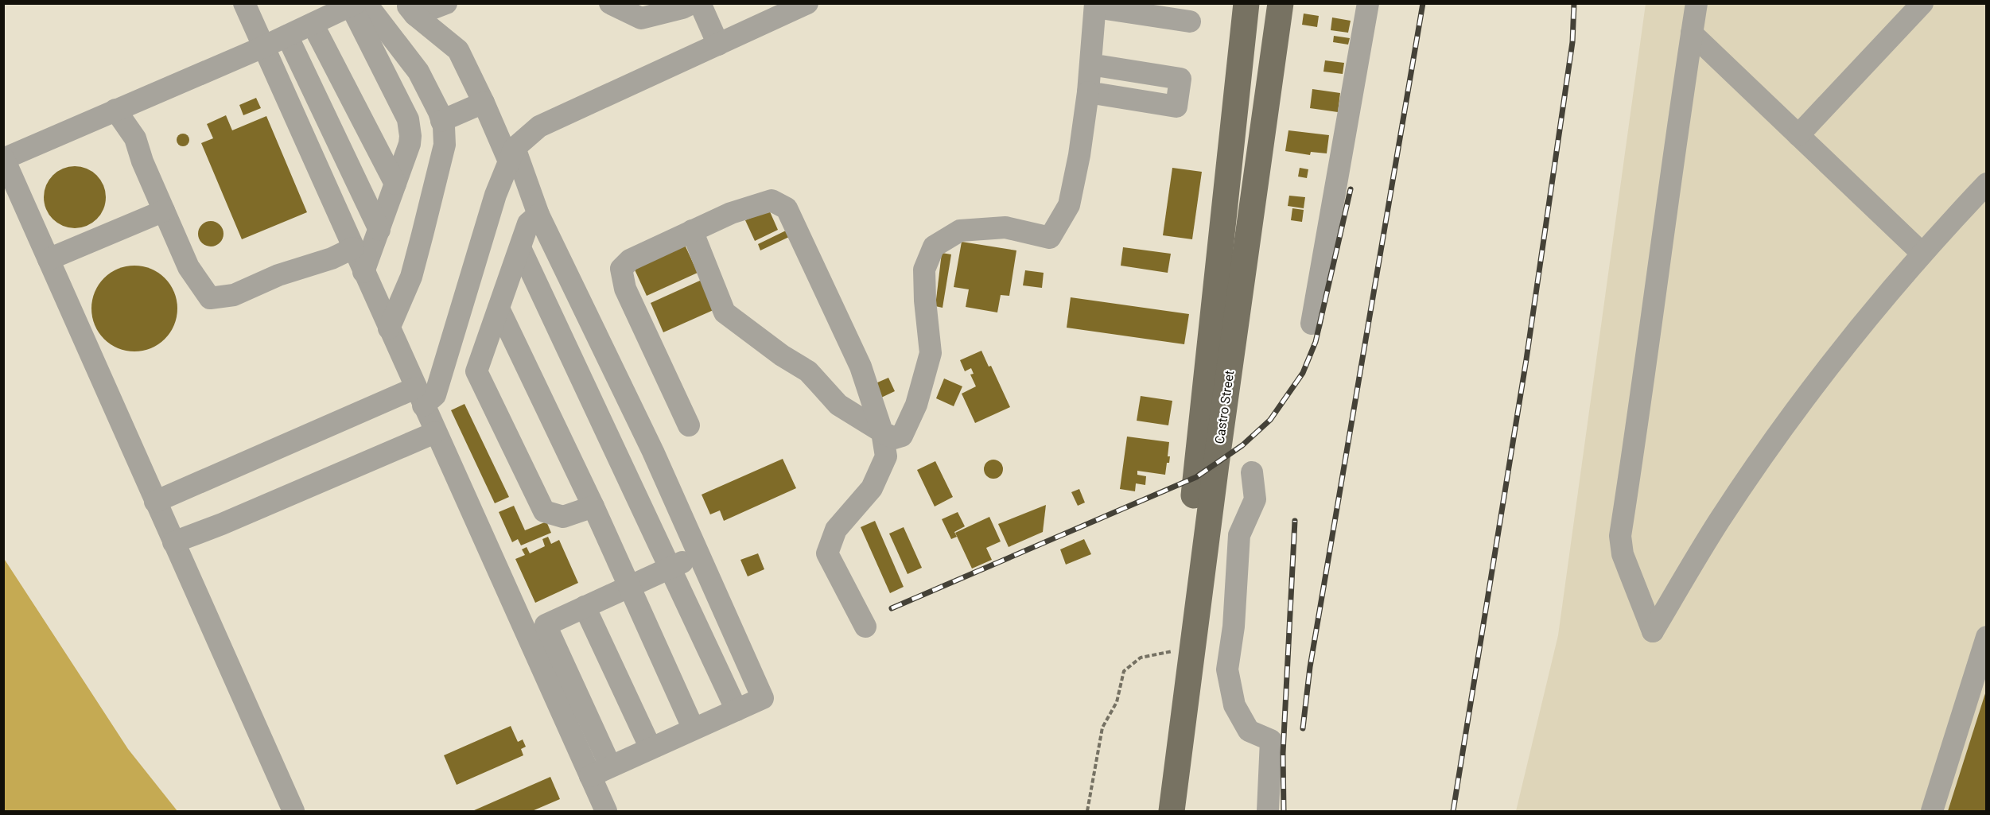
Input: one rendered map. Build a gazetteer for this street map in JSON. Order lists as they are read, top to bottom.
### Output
{
  "streets": {
    "main road": ["Castro Street"]
  }
}
